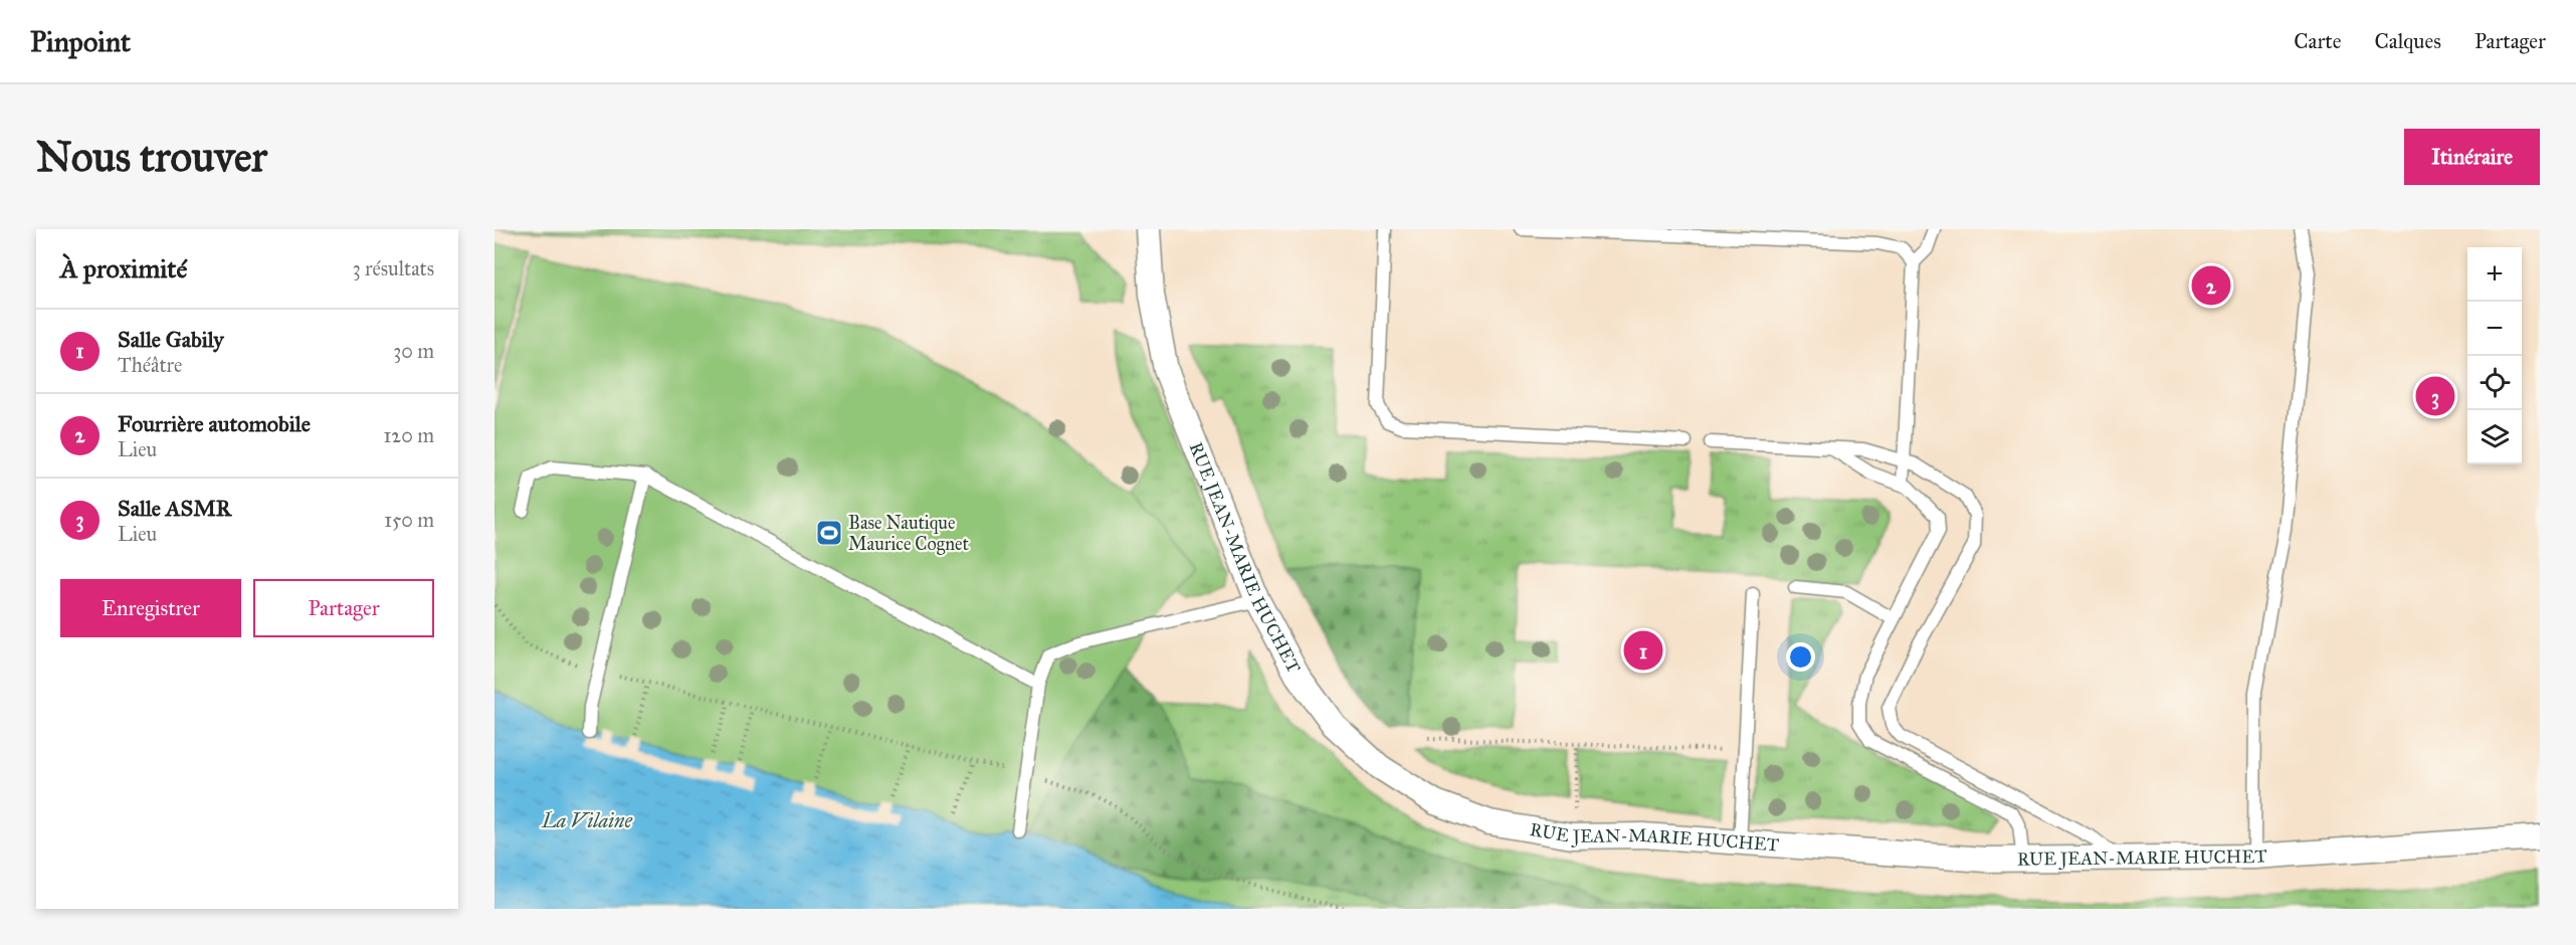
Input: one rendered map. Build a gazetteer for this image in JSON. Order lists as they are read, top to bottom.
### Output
{
  "streets": {
    "street": ["RUE JEAN-MARIE HUCHET"]
  },
  "water": ["La Vilaine"],
  "places": {
    "sports": ["Base Nautique Maurice Cognet"]
  },
  "page": {
    "header": "Pinpoint",
    "nav": ["Carte", "Calques", "Partager"],
    "buttons": [
      "Itinéraire",
      ["Enregistrer", "Partager"]
    ],
    "title": "Nous trouver",
    "heading": ["À proximité", "3 résultats"],
    "map_buttons": ["+", "−"],
    "pins": ["2", "3", "1"],
    "list": [
      {
        "mark": "1",
        "name": "Salle Gabily",
        "note": "Théâtre",
        "value": "30 m"
      },
      {
        "mark": "2",
        "name": "Fourrière automobile",
        "note": "Lieu",
        "value": "120 m"
      },
      {
        "mark": "3",
        "name": "Salle ASMR",
        "note": "Lieu",
        "value": "150 m"
      }
    ]
  }
}
